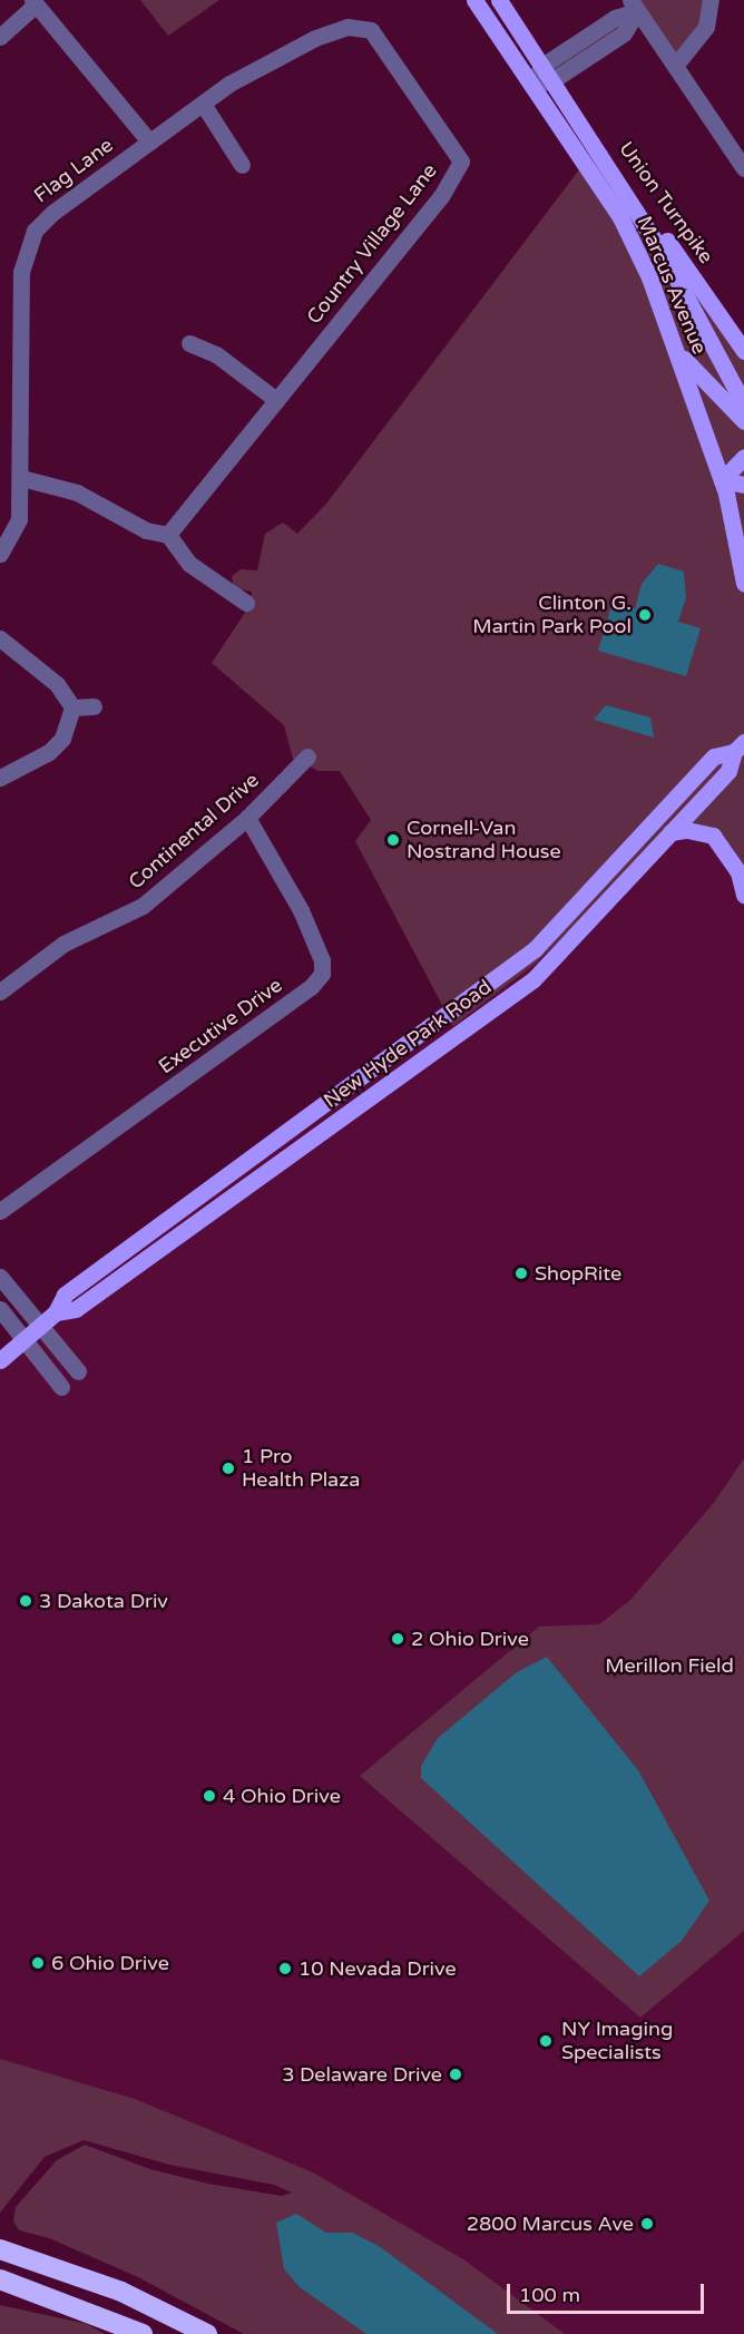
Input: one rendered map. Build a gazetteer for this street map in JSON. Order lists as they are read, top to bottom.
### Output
{
  "streets": {
    "main road": ["Union Turnpike", "Marcus Avenue", "New Hyde Park Road"],
    "street": [
      "Flag Lane",
      "Country Village Lane",
      "Continental Drive",
      "Executive Drive"
    ]
  },
  "crossings": [
    ["Flag Lane", "Country Village Lane"],
    ["Union Turnpike", "Marcus Avenue"],
    ["Continental Drive", "Executive Drive"]
  ],
  "parks": ["Merillon Field"],
  "places": [
    "Clinton G. Martin Park Pool",
    "Cornell-Van Nostrand House",
    "ShopRite",
    "1 Pro Health Plaza",
    "3 Dakota Driv",
    "2 Ohio Drive",
    "4 Ohio Drive",
    "6 Ohio Drive",
    "10 Nevada Drive",
    "NY Imaging Specialists",
    "3 Delaware Drive",
    "2800 Marcus Ave"
  ],
  "scale_bar": "100 m"
}
